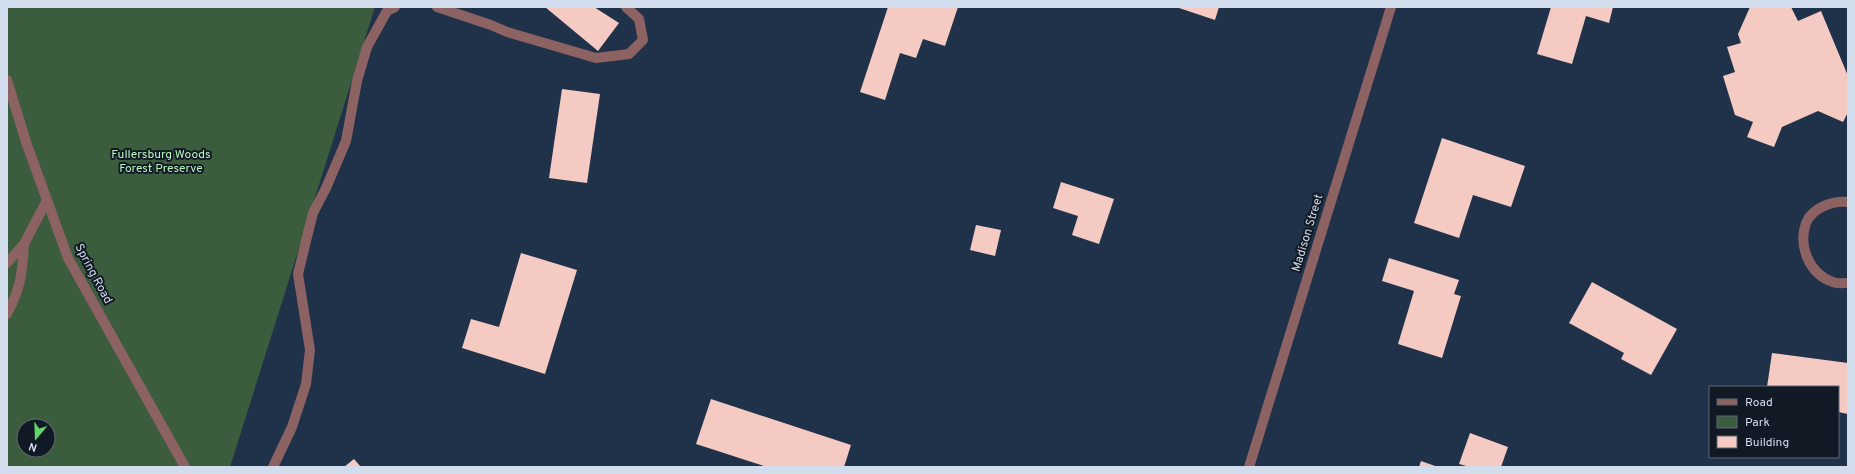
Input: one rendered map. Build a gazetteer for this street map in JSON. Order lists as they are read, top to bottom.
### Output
{
  "streets": {
    "street": ["Madison Street", "Spring Road"]
  },
  "parks": ["Fullersburg Woods Forest Preserve"],
  "legend": ["Road", "Park", "Building"],
  "north": "bottom"
}
